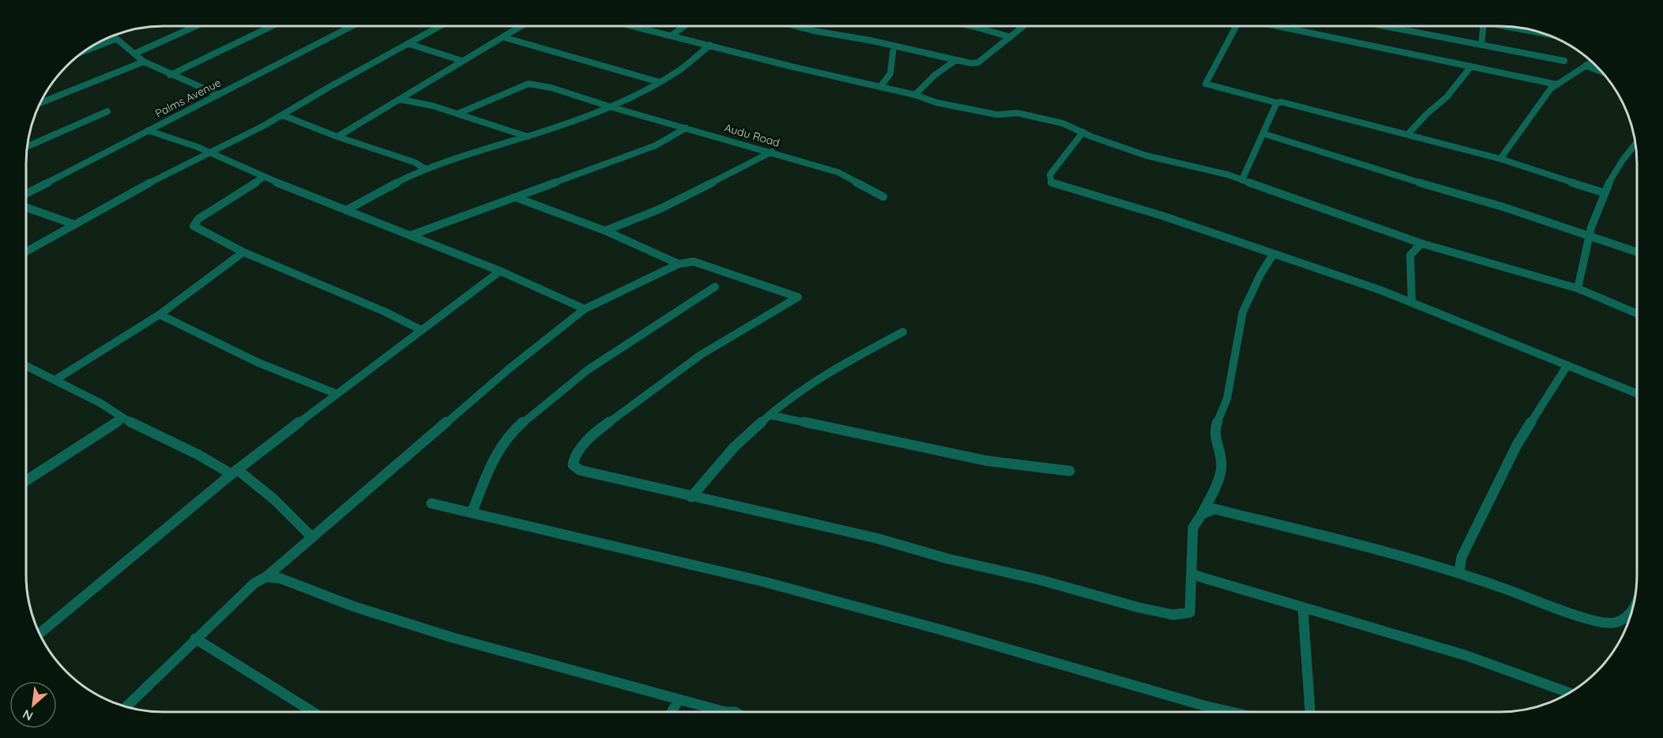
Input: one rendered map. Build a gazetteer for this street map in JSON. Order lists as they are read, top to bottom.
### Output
{
  "streets": {
    "street": ["Palms Avenue", "Audu Road"]
  },
  "north": "bottom left"
}
